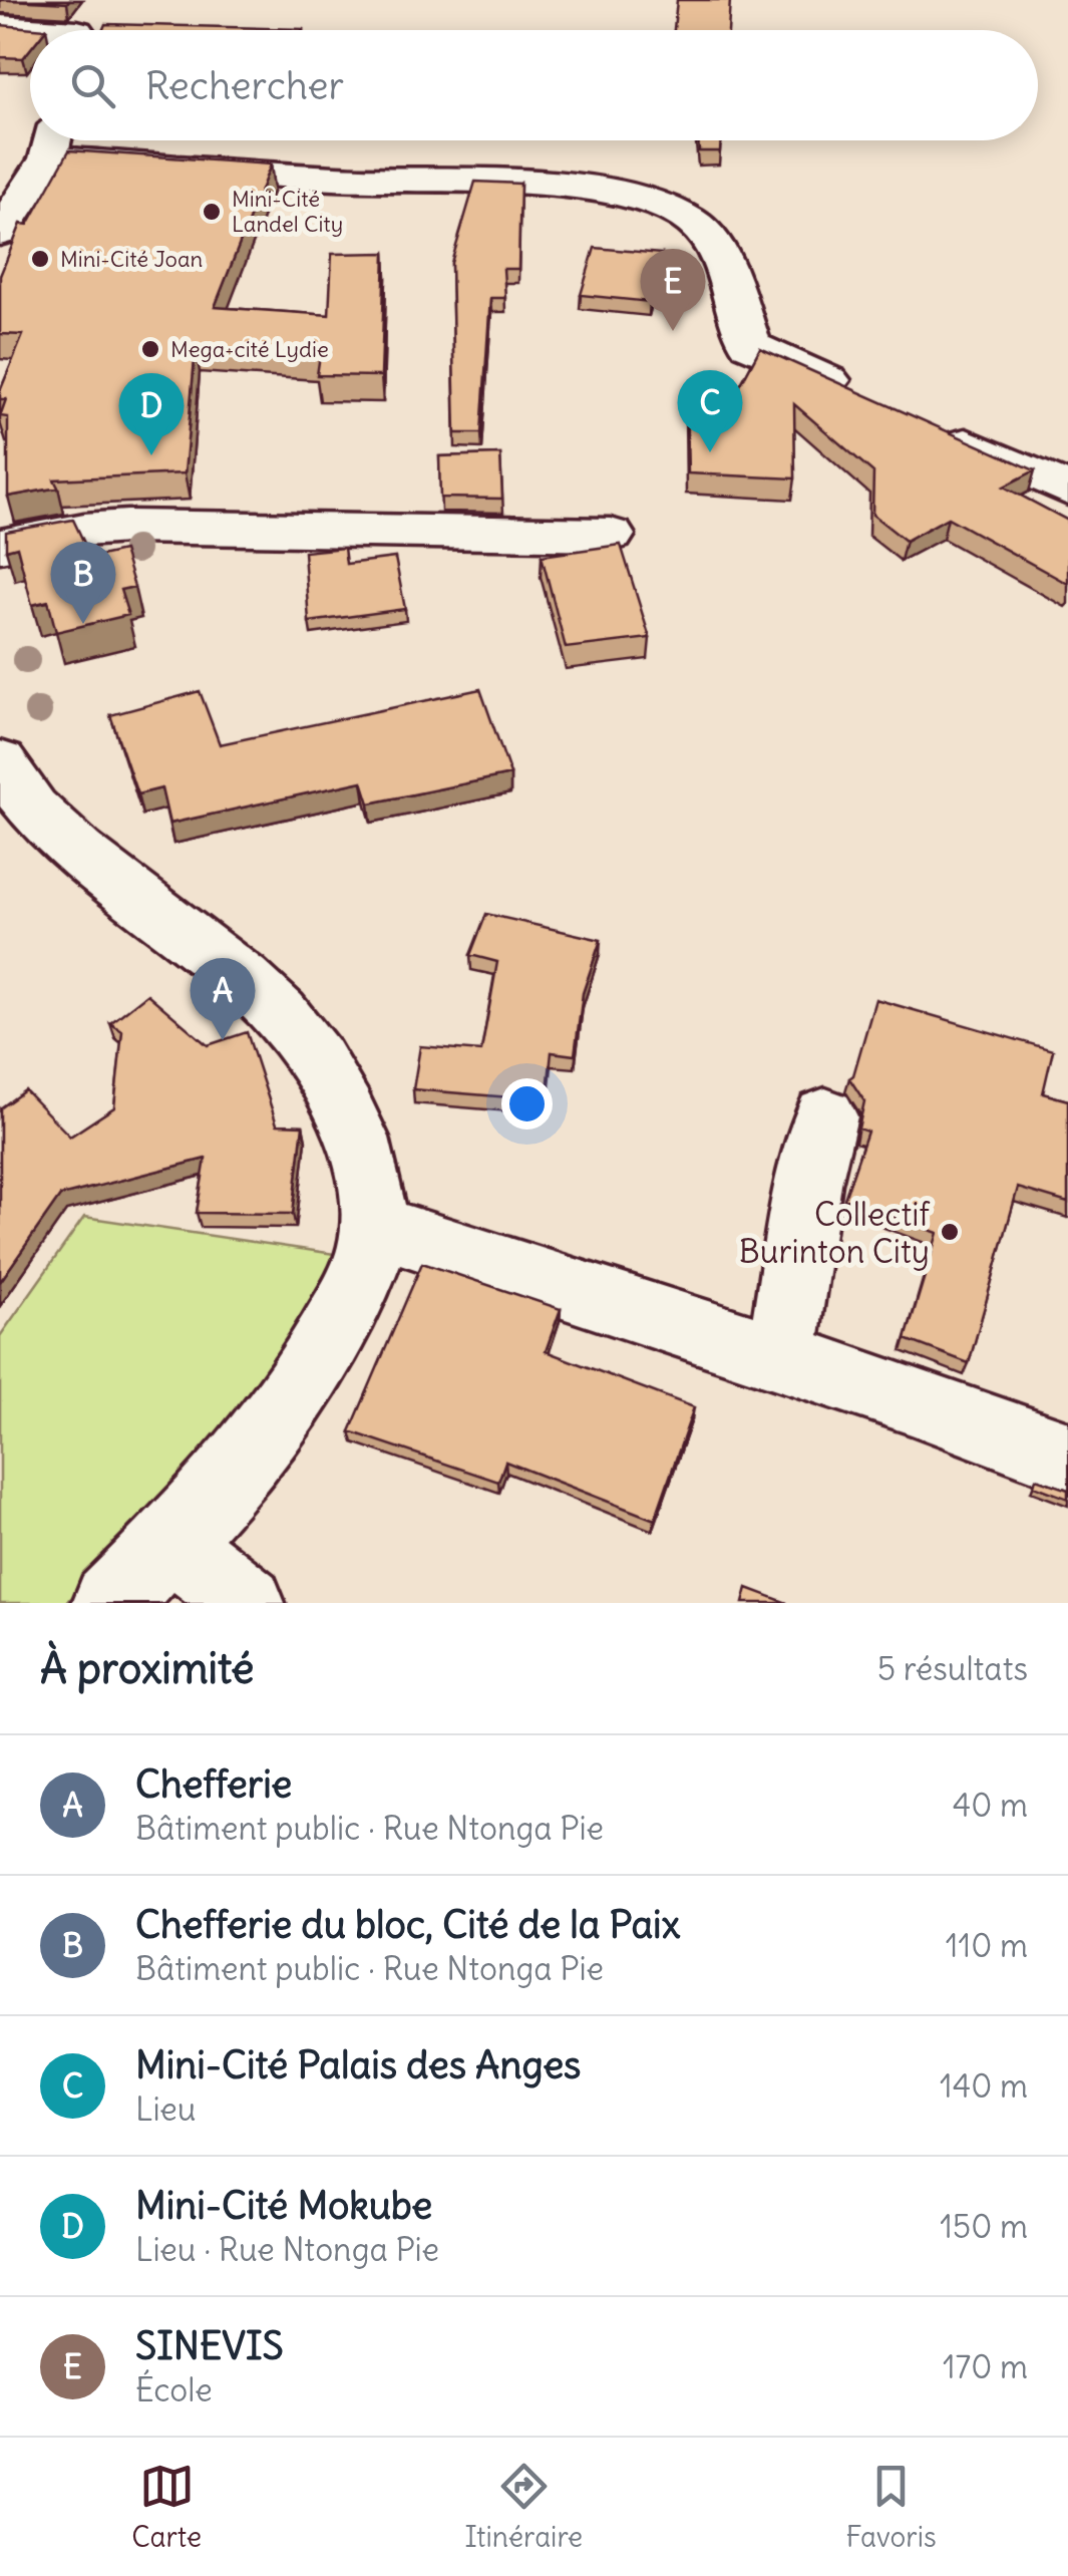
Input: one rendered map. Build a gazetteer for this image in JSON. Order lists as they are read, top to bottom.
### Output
{
  "places": [
    "Mini-Cité Landel City",
    "Mini-Cité Joan",
    "Mega-cité Lydie",
    "Collectif Burinton City"
  ],
  "page": {
    "search": "Rechercher",
    "pins": [
      "E",
      "C",
      "D",
      "B",
      "A"
    ],
    "heading": ["À proximité", "5 résultats"],
    "list": [
      {
        "mark": "A",
        "name": "Chefferie",
        "note": "Bâtiment public · Rue Ntonga Pie",
        "value": "40 m"
      },
      {
        "mark": "B",
        "name": "Chefferie du bloc, Cité de la Paix",
        "note": "Bâtiment public · Rue Ntonga Pie",
        "value": "110 m"
      },
      {
        "mark": "C",
        "name": "Mini-Cité Palais des Anges",
        "note": "Lieu",
        "value": "140 m"
      },
      {
        "mark": "D",
        "name": "Mini-Cité Mokube",
        "note": "Lieu · Rue Ntonga Pie",
        "value": "150 m"
      },
      {
        "mark": "E",
        "name": "SINEVIS",
        "note": "École",
        "value": "170 m"
      }
    ],
    "nav": ["Carte", "Itinéraire", "Favoris"]
  }
}
